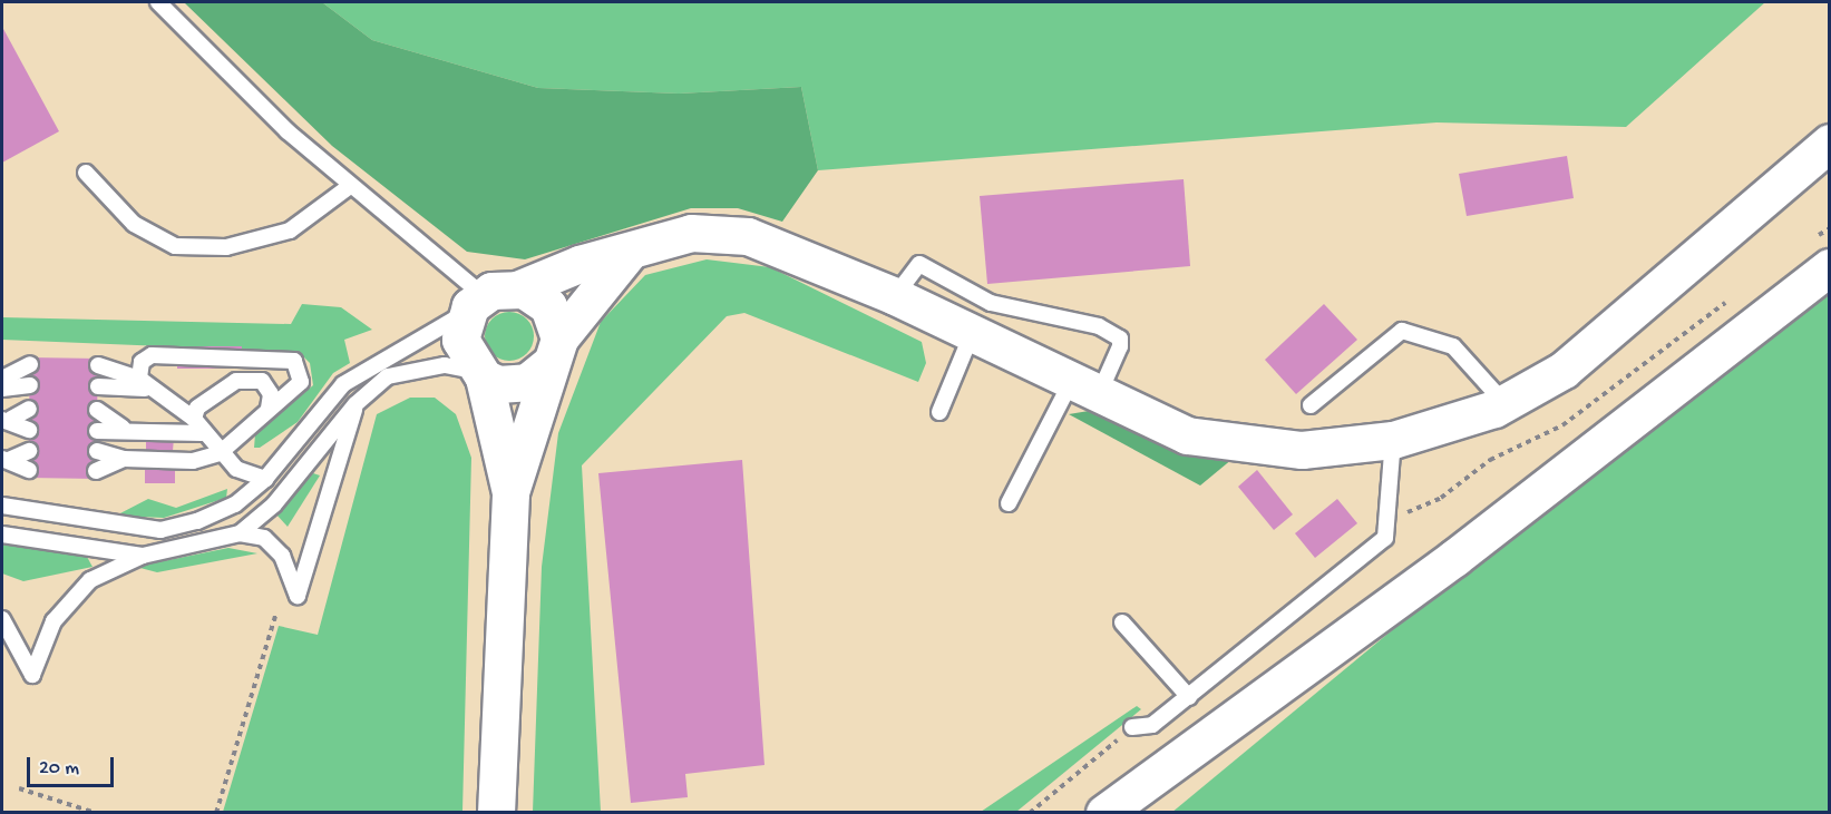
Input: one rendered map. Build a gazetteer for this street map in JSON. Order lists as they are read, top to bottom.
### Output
{
  "scale_bar": "20 m"
}
